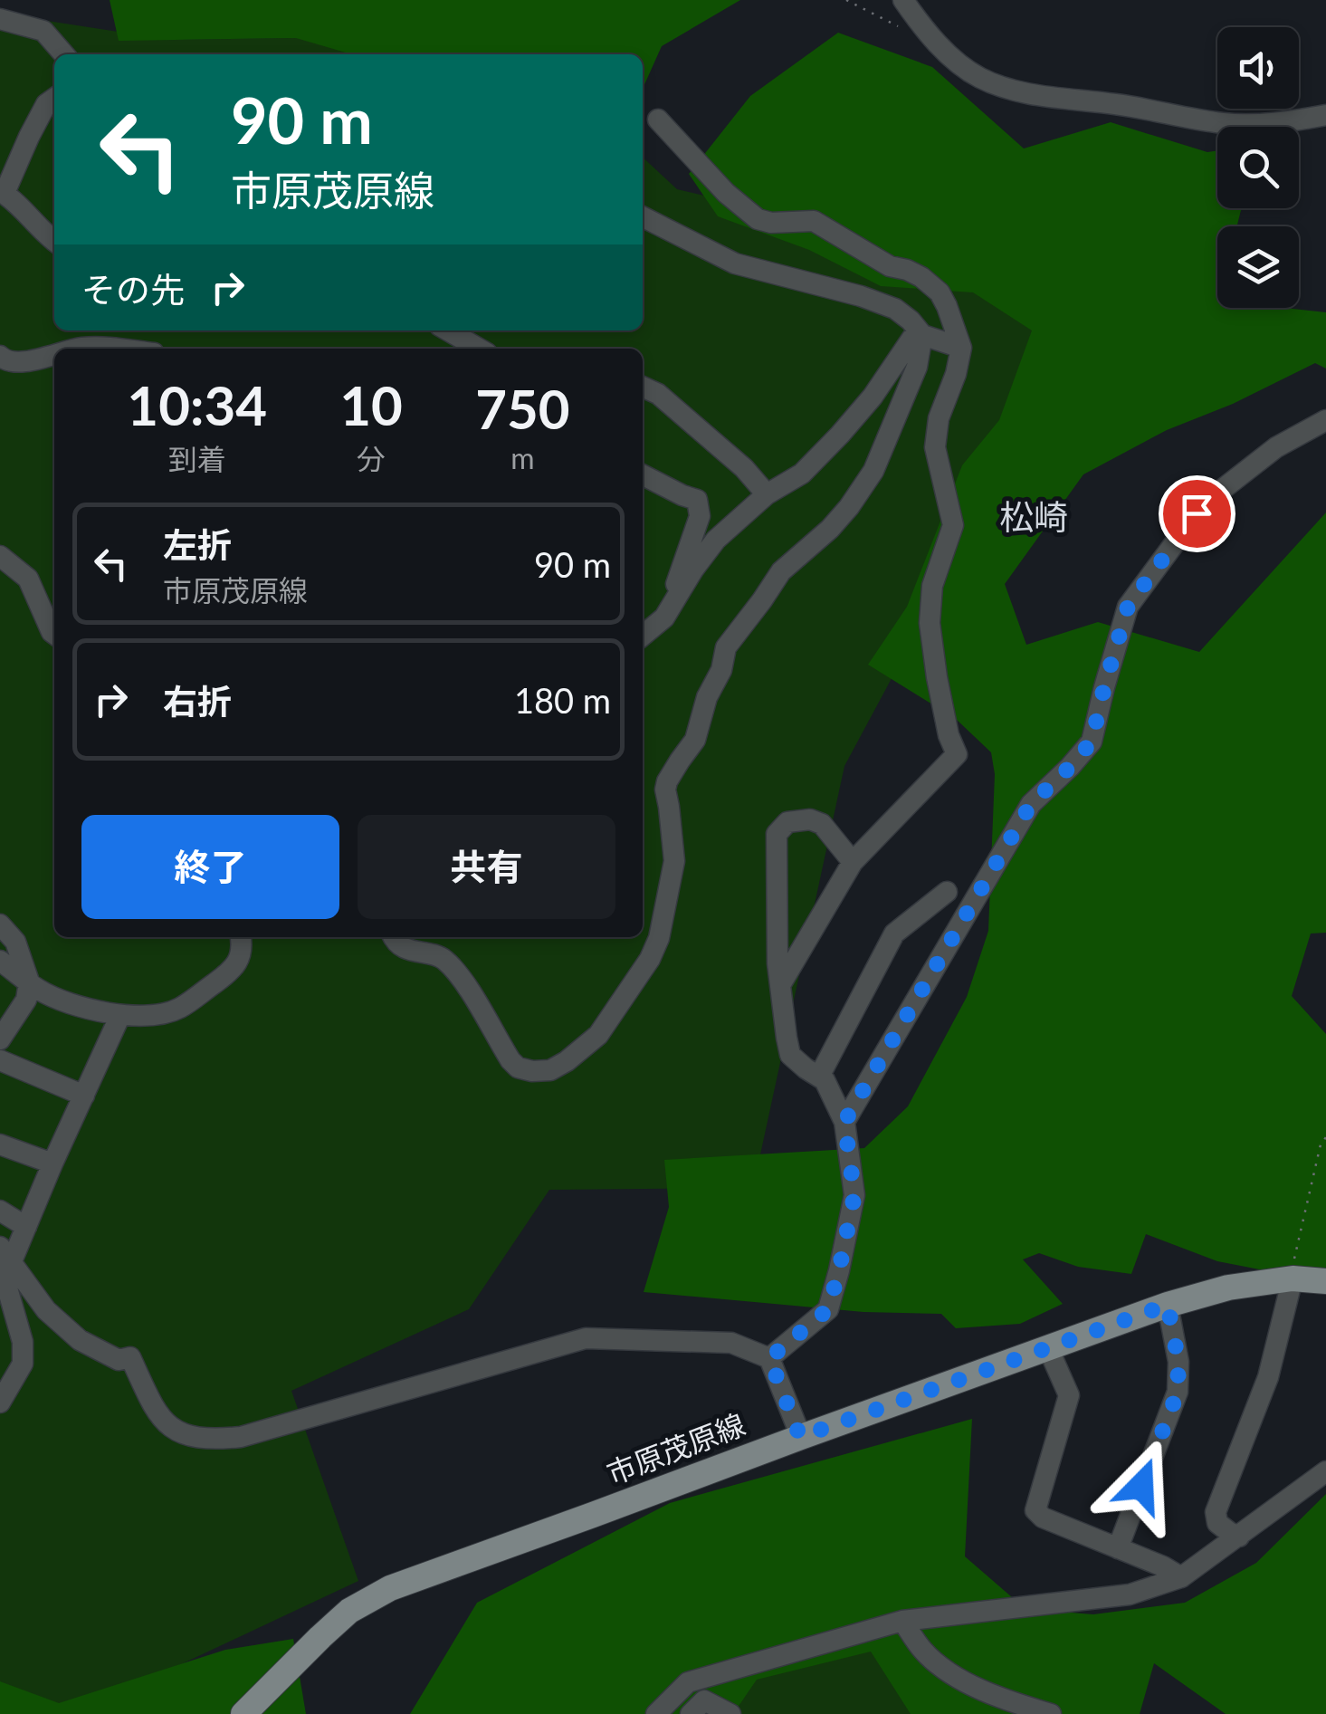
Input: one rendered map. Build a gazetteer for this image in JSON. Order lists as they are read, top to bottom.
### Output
{
  "streets": {
    "main road": ["市原茂原線"]
  },
  "districts": ["松崎"],
  "page": {
    "turn": ["90 m", "市原茂原線"],
    "then": "その先",
    "eta": [
      "10:34",
      "到着",
      "10",
      "分",
      "750",
      "m"
    ],
    "list": [
      {
        "name": "左折",
        "note": "市原茂原線",
        "value": "90 m"
      },
      {
        "name": "右折",
        "value": "180 m"
      }
    ],
    "buttons": ["終了", "共有"]
  }
}
